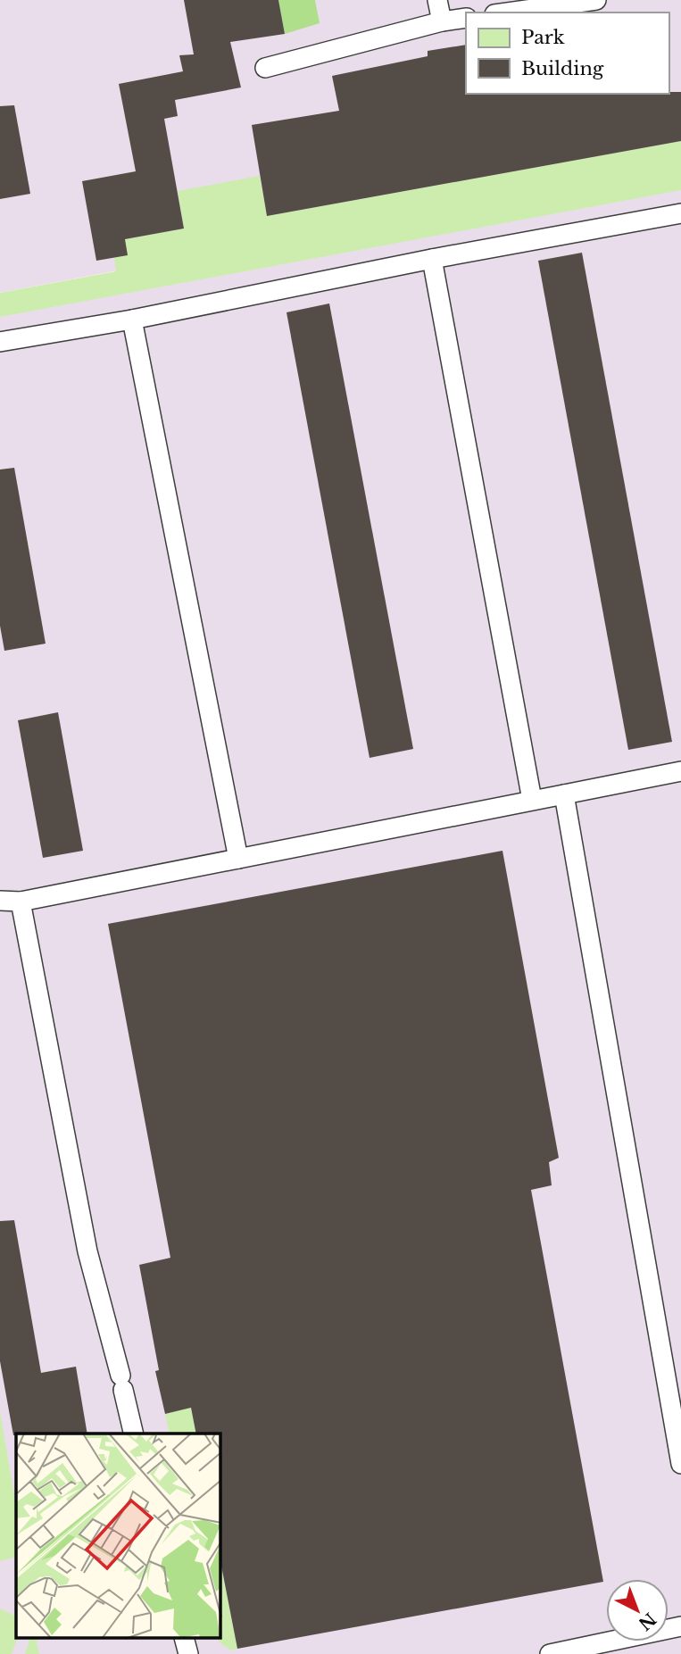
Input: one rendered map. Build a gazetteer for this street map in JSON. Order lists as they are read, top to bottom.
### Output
{
  "legend": ["Park", "Building"],
  "north": "bottom right"
}
